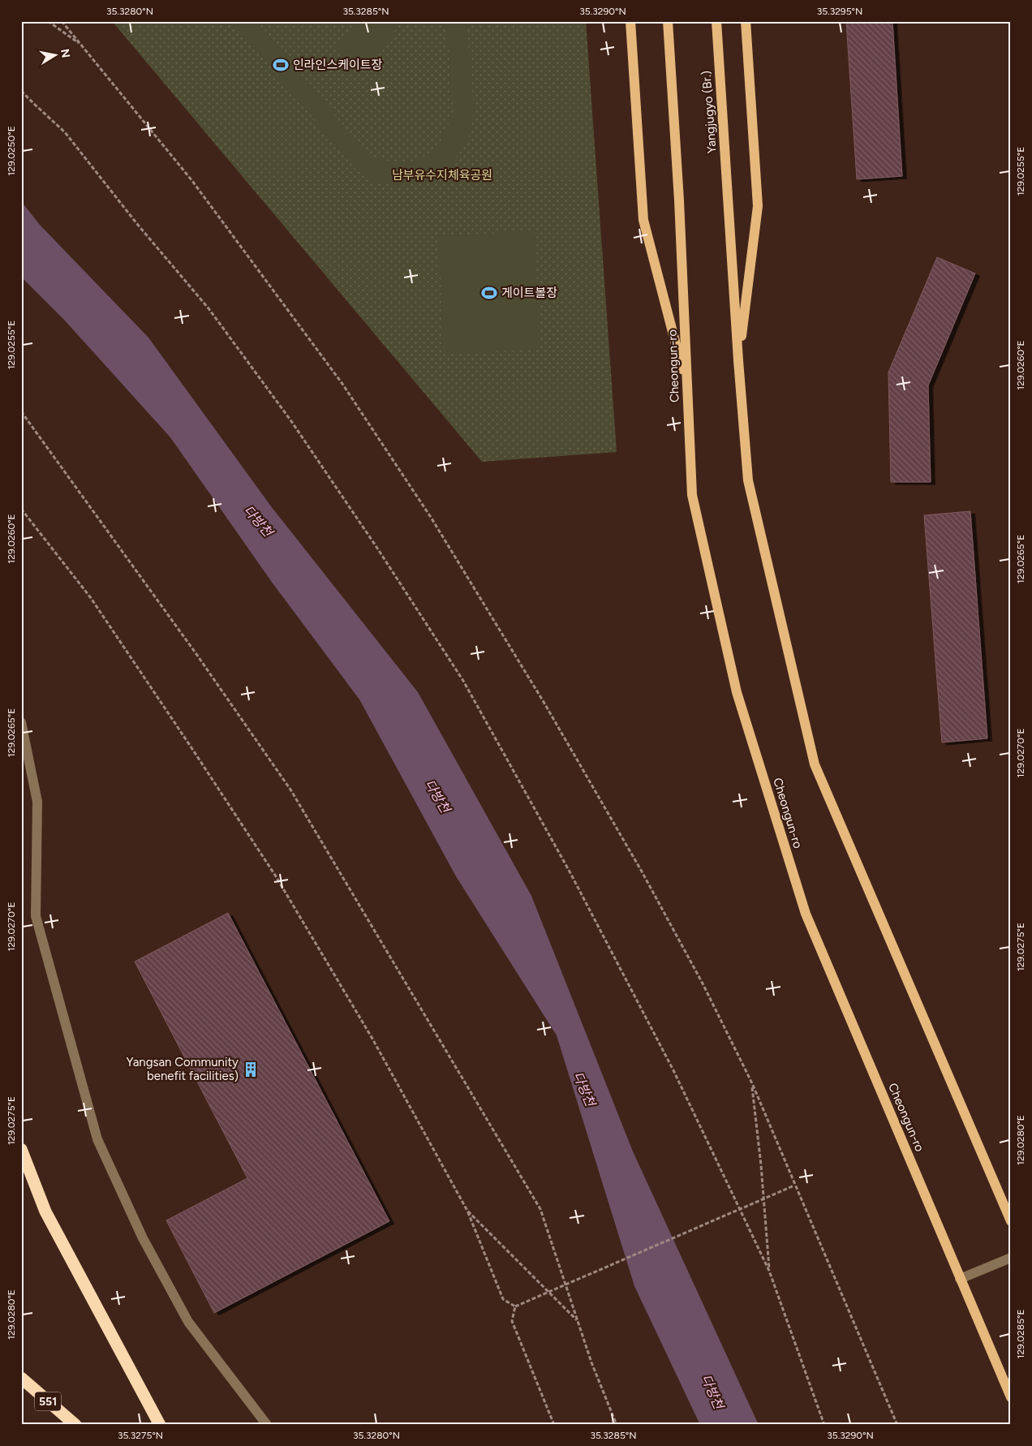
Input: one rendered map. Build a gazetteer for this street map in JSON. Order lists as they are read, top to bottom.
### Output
{
  "streets": {
    "highway": ["551"],
    "main road": ["Yangjugyo (Br.)", "Cheongun-ro"]
  },
  "water": ["다방천"],
  "parks": ["남부유수지체육공원"],
  "places": {
    "sports": ["인라인스케이트장", "게이트볼장"],
    "building": ["Yangsan Community benefit facilities)"]
  },
  "north": "right",
  "coordinates": [
    "35.3280°N",
    "35.3285°N",
    "35.3290°N",
    "35.3295°N",
    "129.0250°E",
    "129.0255°E",
    "129.0260°E",
    "129.0265°E",
    "129.0270°E",
    "129.0275°E",
    "129.0280°E",
    "129.0285°E",
    "35.3275°N"
  ]
}
